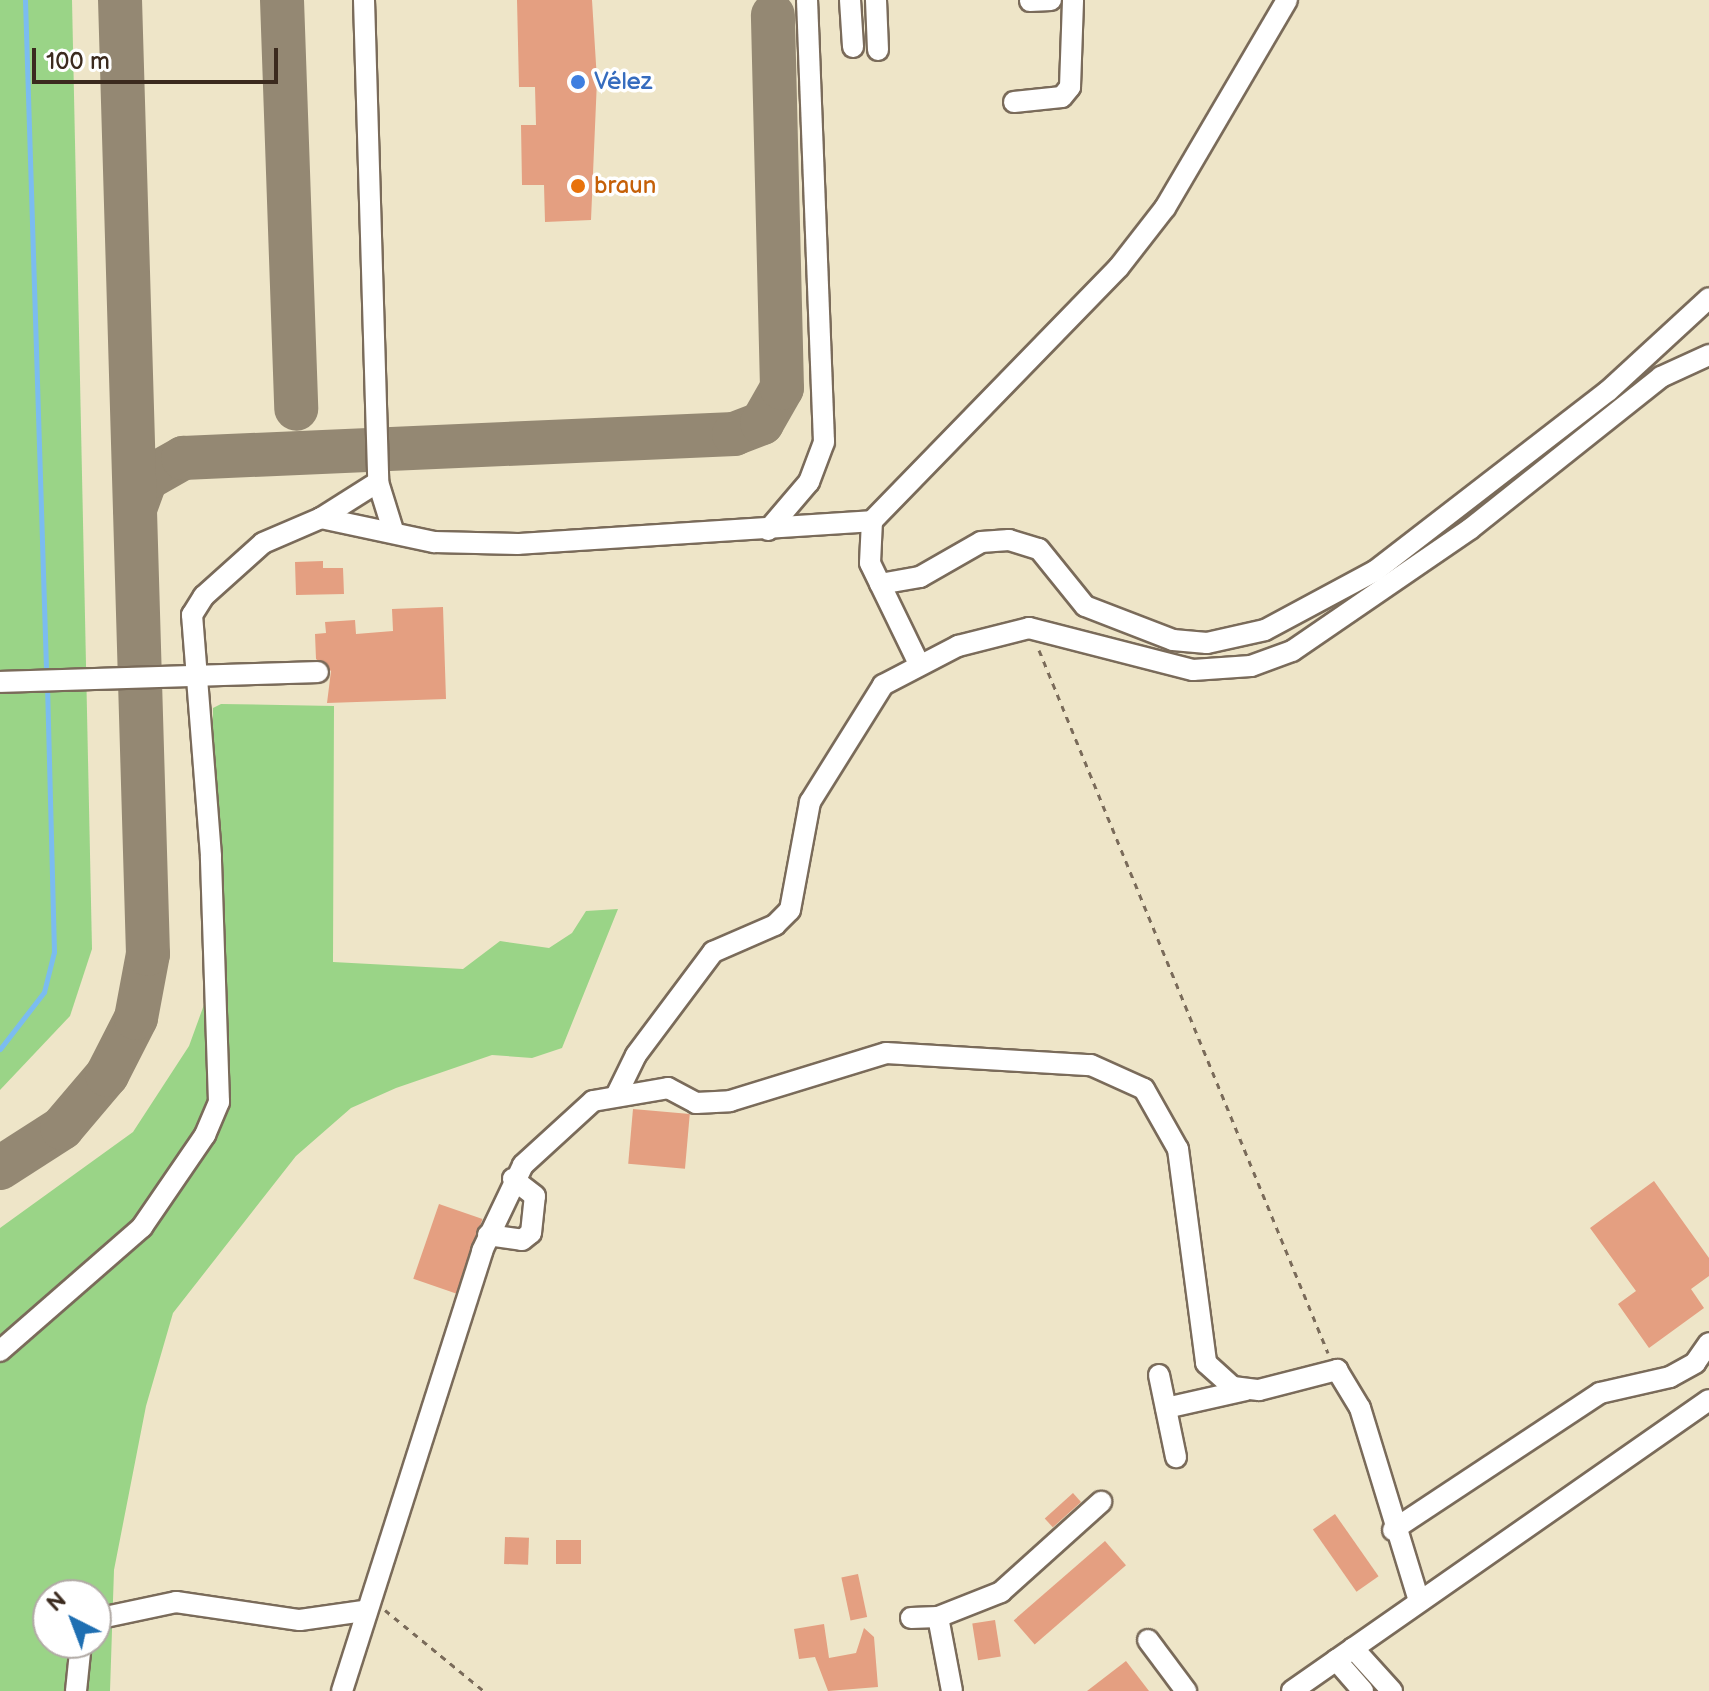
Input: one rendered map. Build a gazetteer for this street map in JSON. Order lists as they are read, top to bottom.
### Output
{
  "places": ["Vélez", "braun"],
  "scale_bar": "100 m",
  "north": "top left"
}
